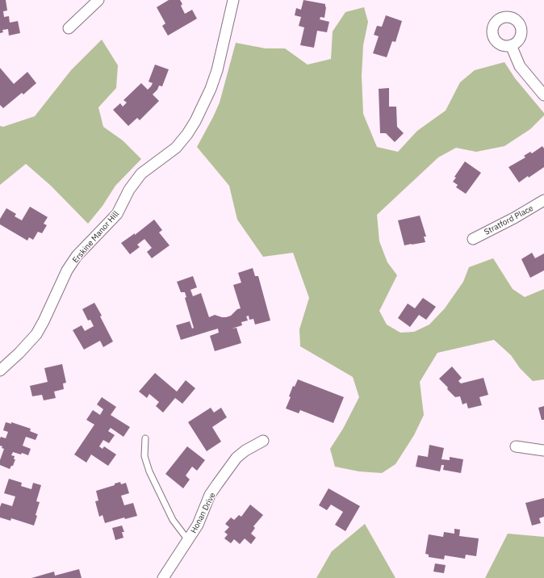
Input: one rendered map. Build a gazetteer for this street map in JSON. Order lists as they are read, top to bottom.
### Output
{
  "streets": {
    "street": ["Stratford Place", "Erskine Manor Hill", "Honan Drive"]
  }
}
